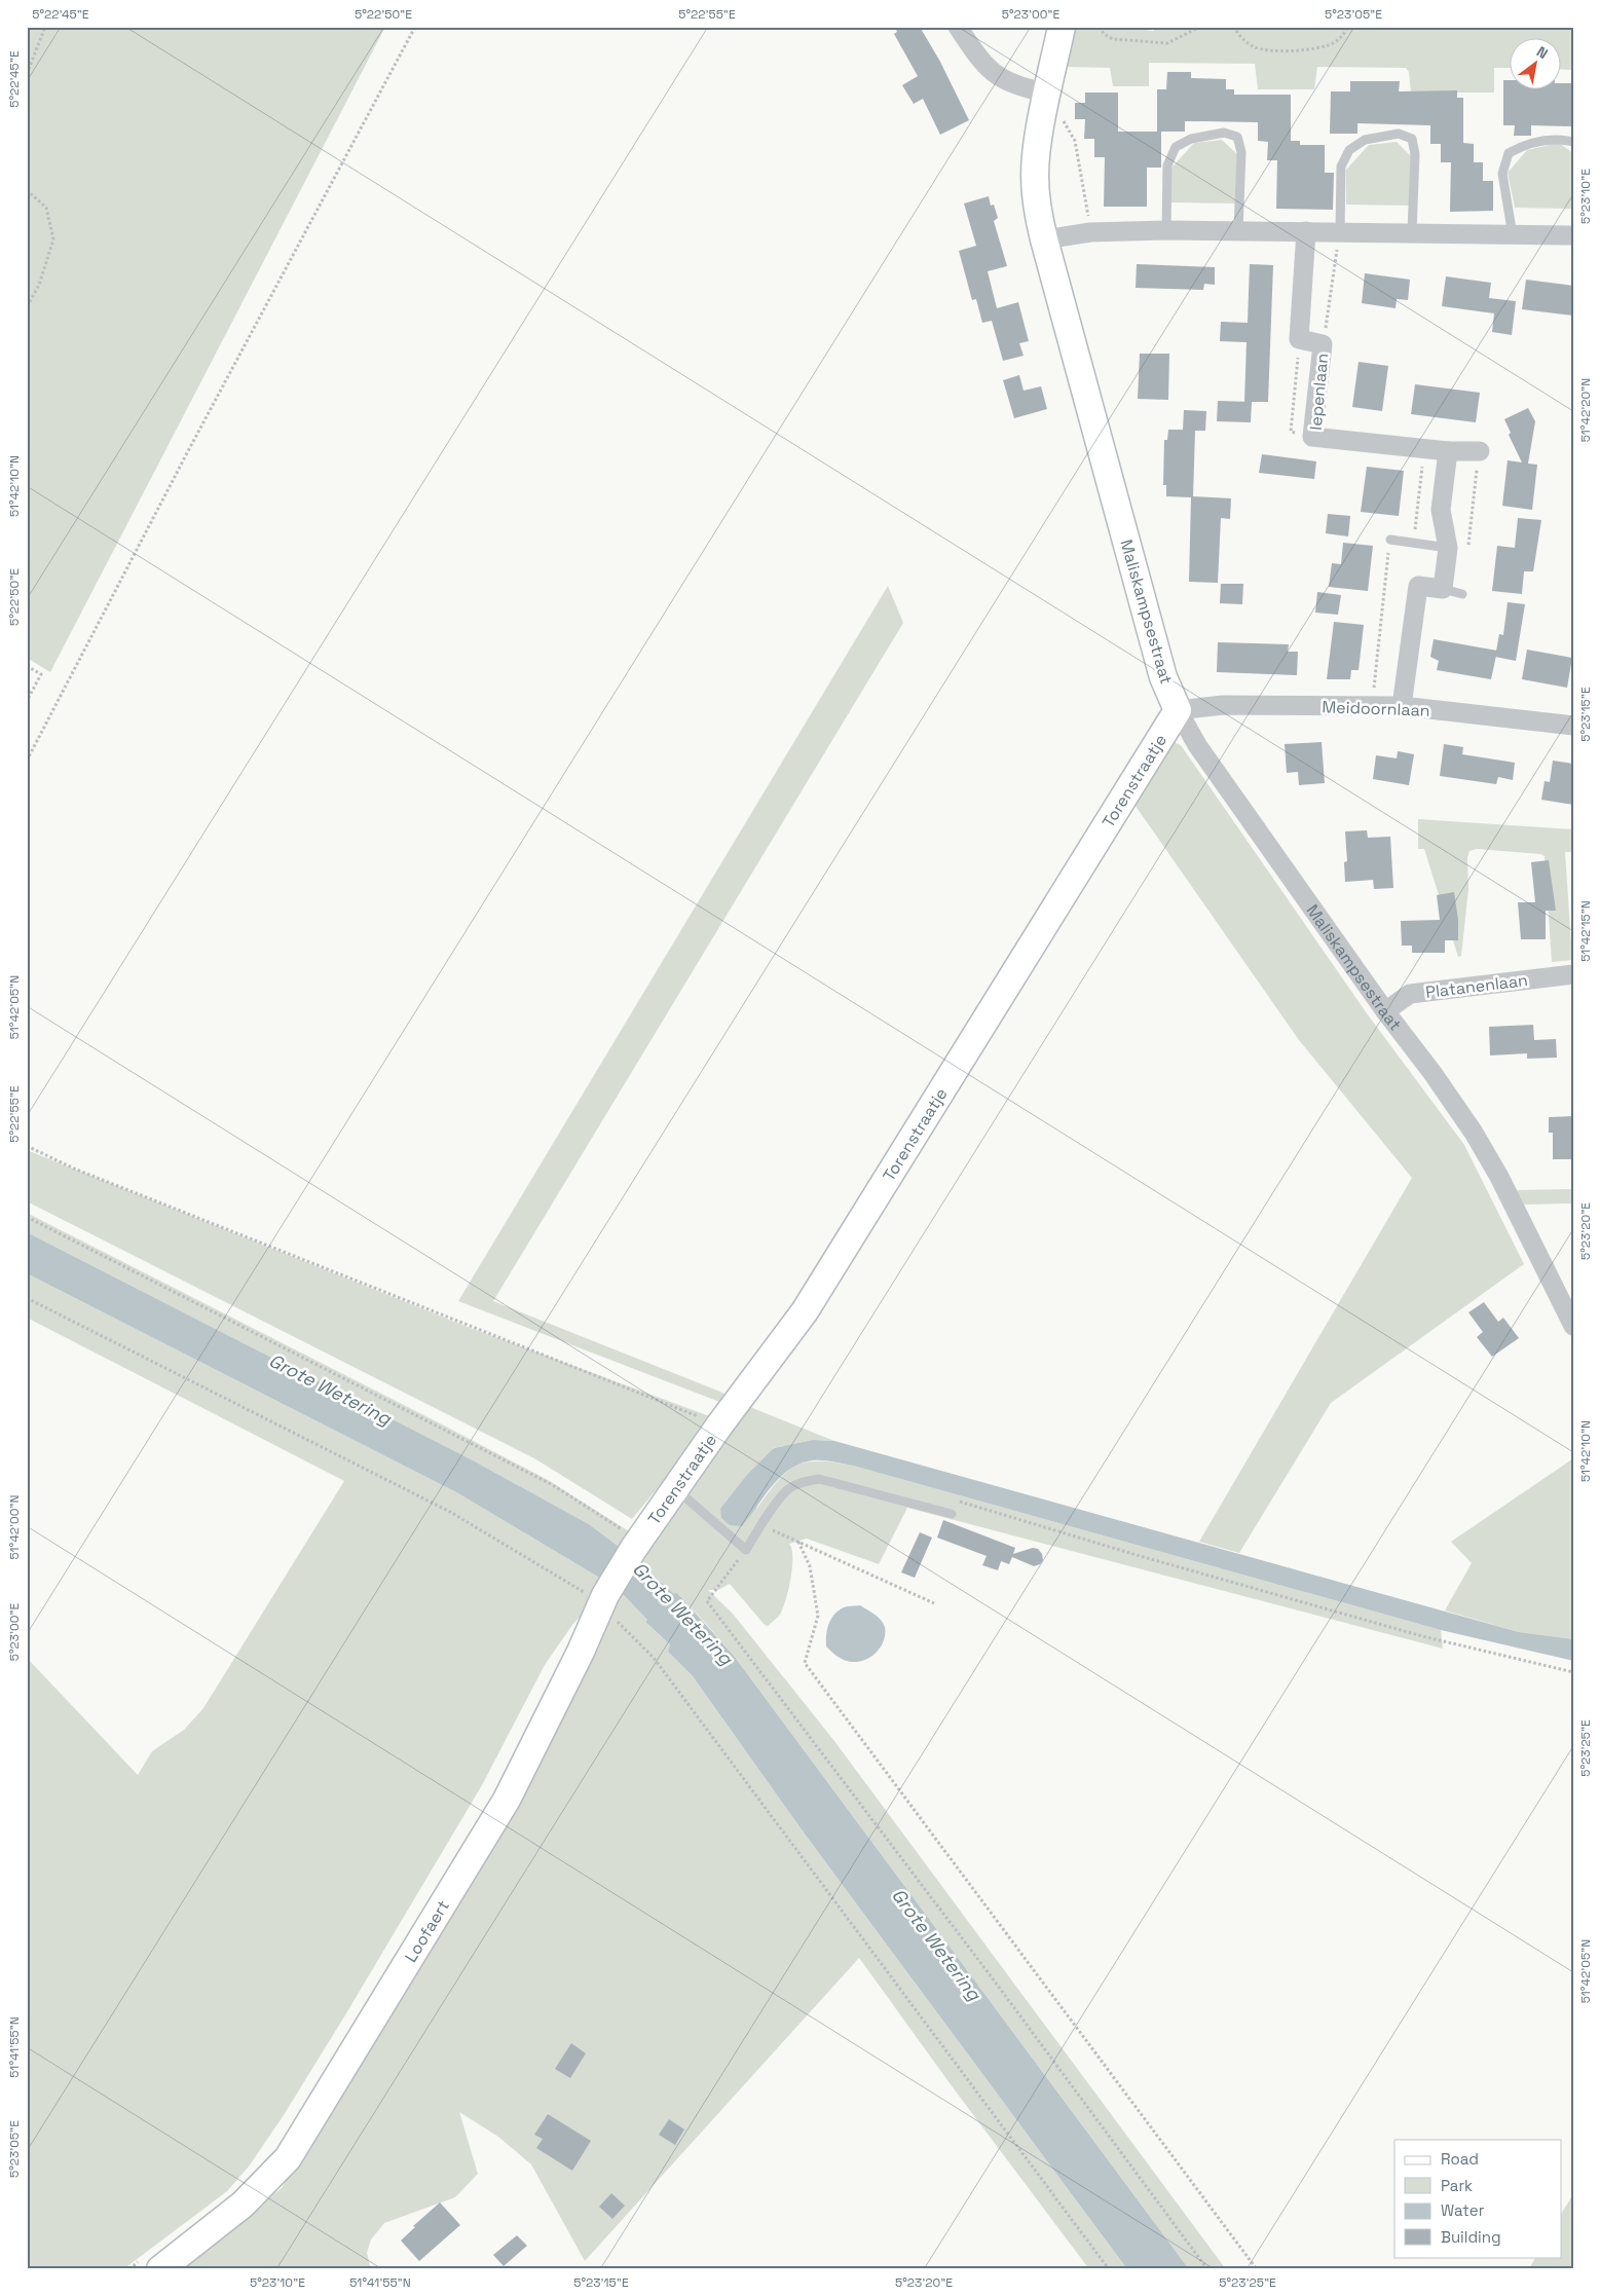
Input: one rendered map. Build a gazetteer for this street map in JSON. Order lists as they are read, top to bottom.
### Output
{
  "streets": {
    "street": [
      "Iepenlaan",
      "Maliskampsestraat",
      "Meidoornlaan",
      "Torenstraatje",
      "Platanenlaan",
      "Loofaert"
    ]
  },
  "crossings": [
    ["Maliskampsestraat", "Meidoornlaan"],
    ["Maliskampsestraat", "Torenstraatje"],
    ["Maliskampsestraat", "Platanenlaan"],
    ["Meidoornlaan", "Torenstraatje"],
    ["Torenstraatje", "Loofaert"]
  ],
  "water": ["Grote Wetering"],
  "legend": [
    "Road",
    "Park",
    "Water",
    "Building"
  ],
  "north": "top right",
  "coordinates": [
    "5°22'45\"E",
    "5°22'50\"E",
    "5°22'55\"E",
    "5°23'00\"E",
    "5°23'05\"E",
    "5°23'10\"E",
    "51°42'20\"N",
    "51°42'10\"N",
    "5°23'15\"E",
    "51°42'15\"N",
    "51°42'05\"N",
    "5°23'20\"E",
    "51°42'00\"N",
    "5°23'25\"E",
    "51°41'55\"N"
  ]
}
